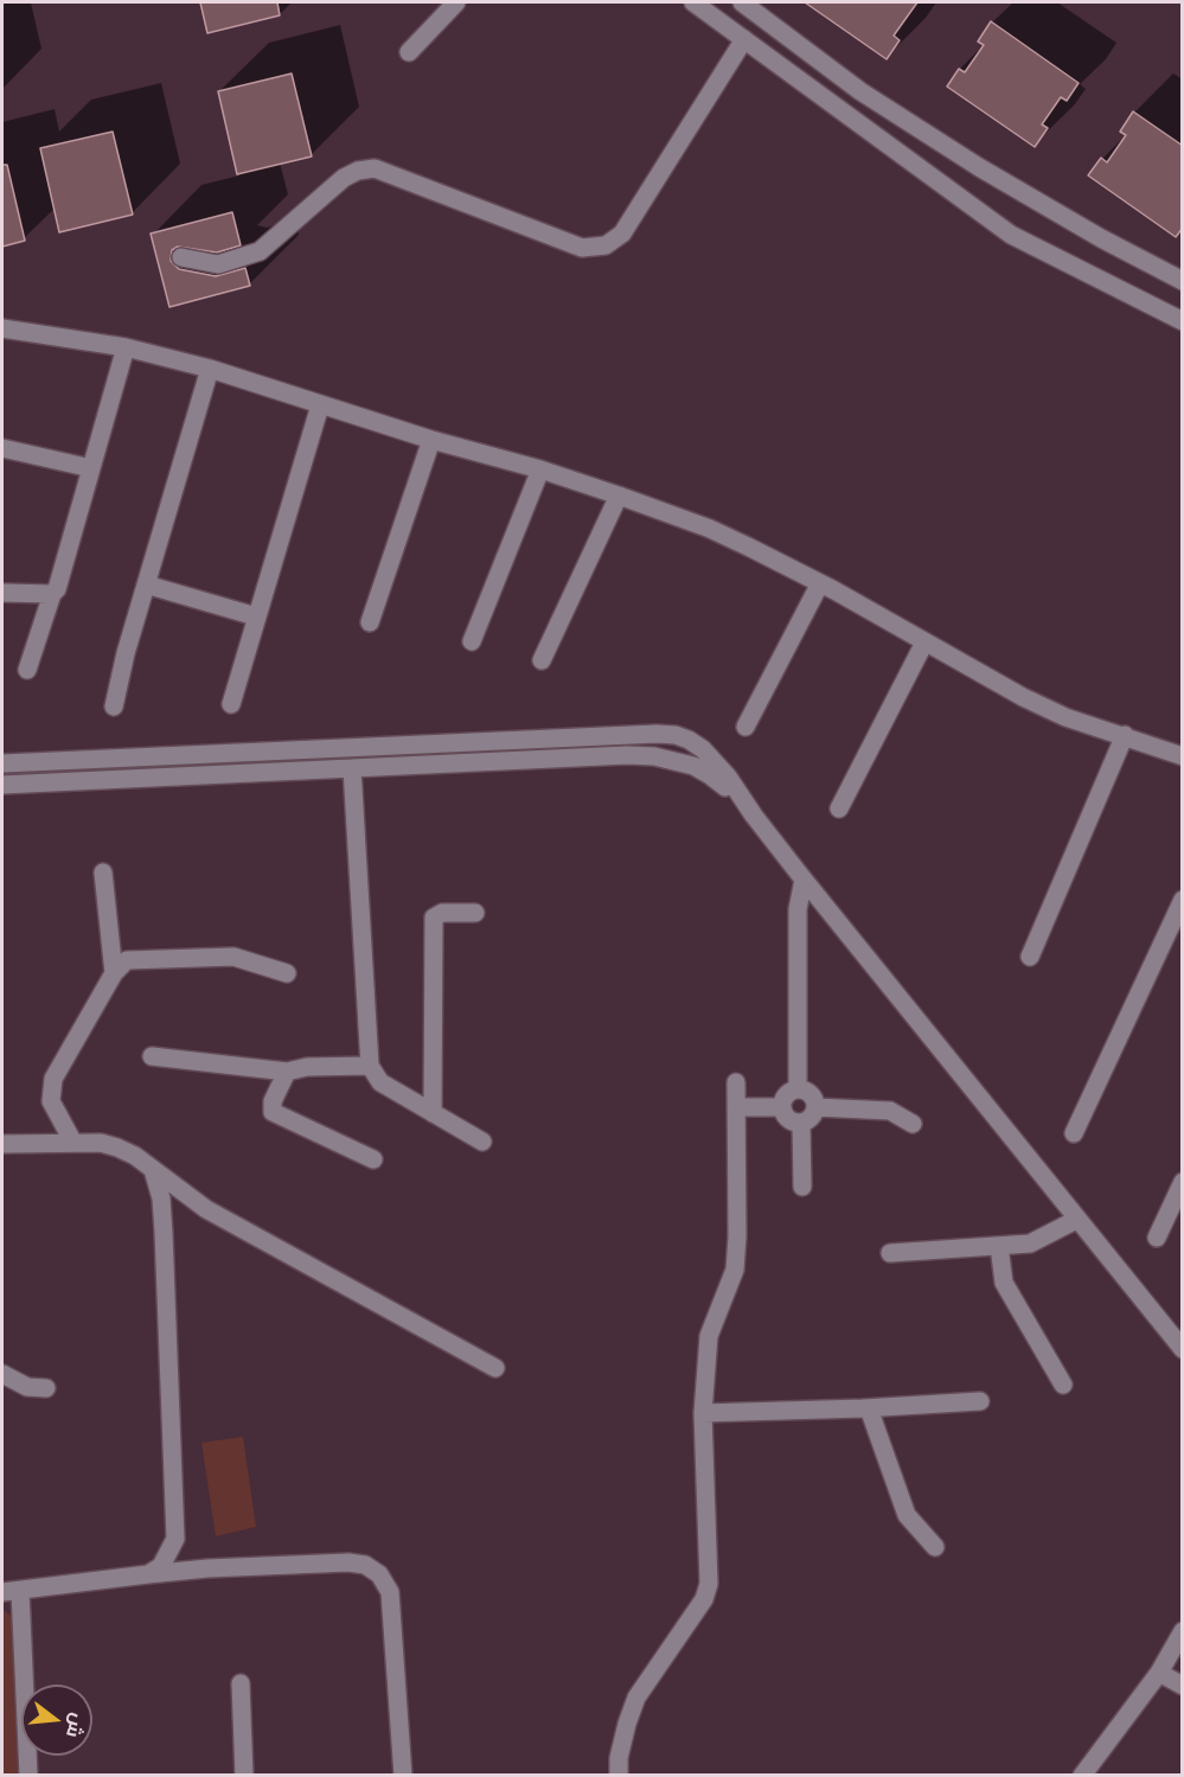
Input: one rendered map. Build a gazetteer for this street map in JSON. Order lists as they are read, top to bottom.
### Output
{
  "north": "right"
}
